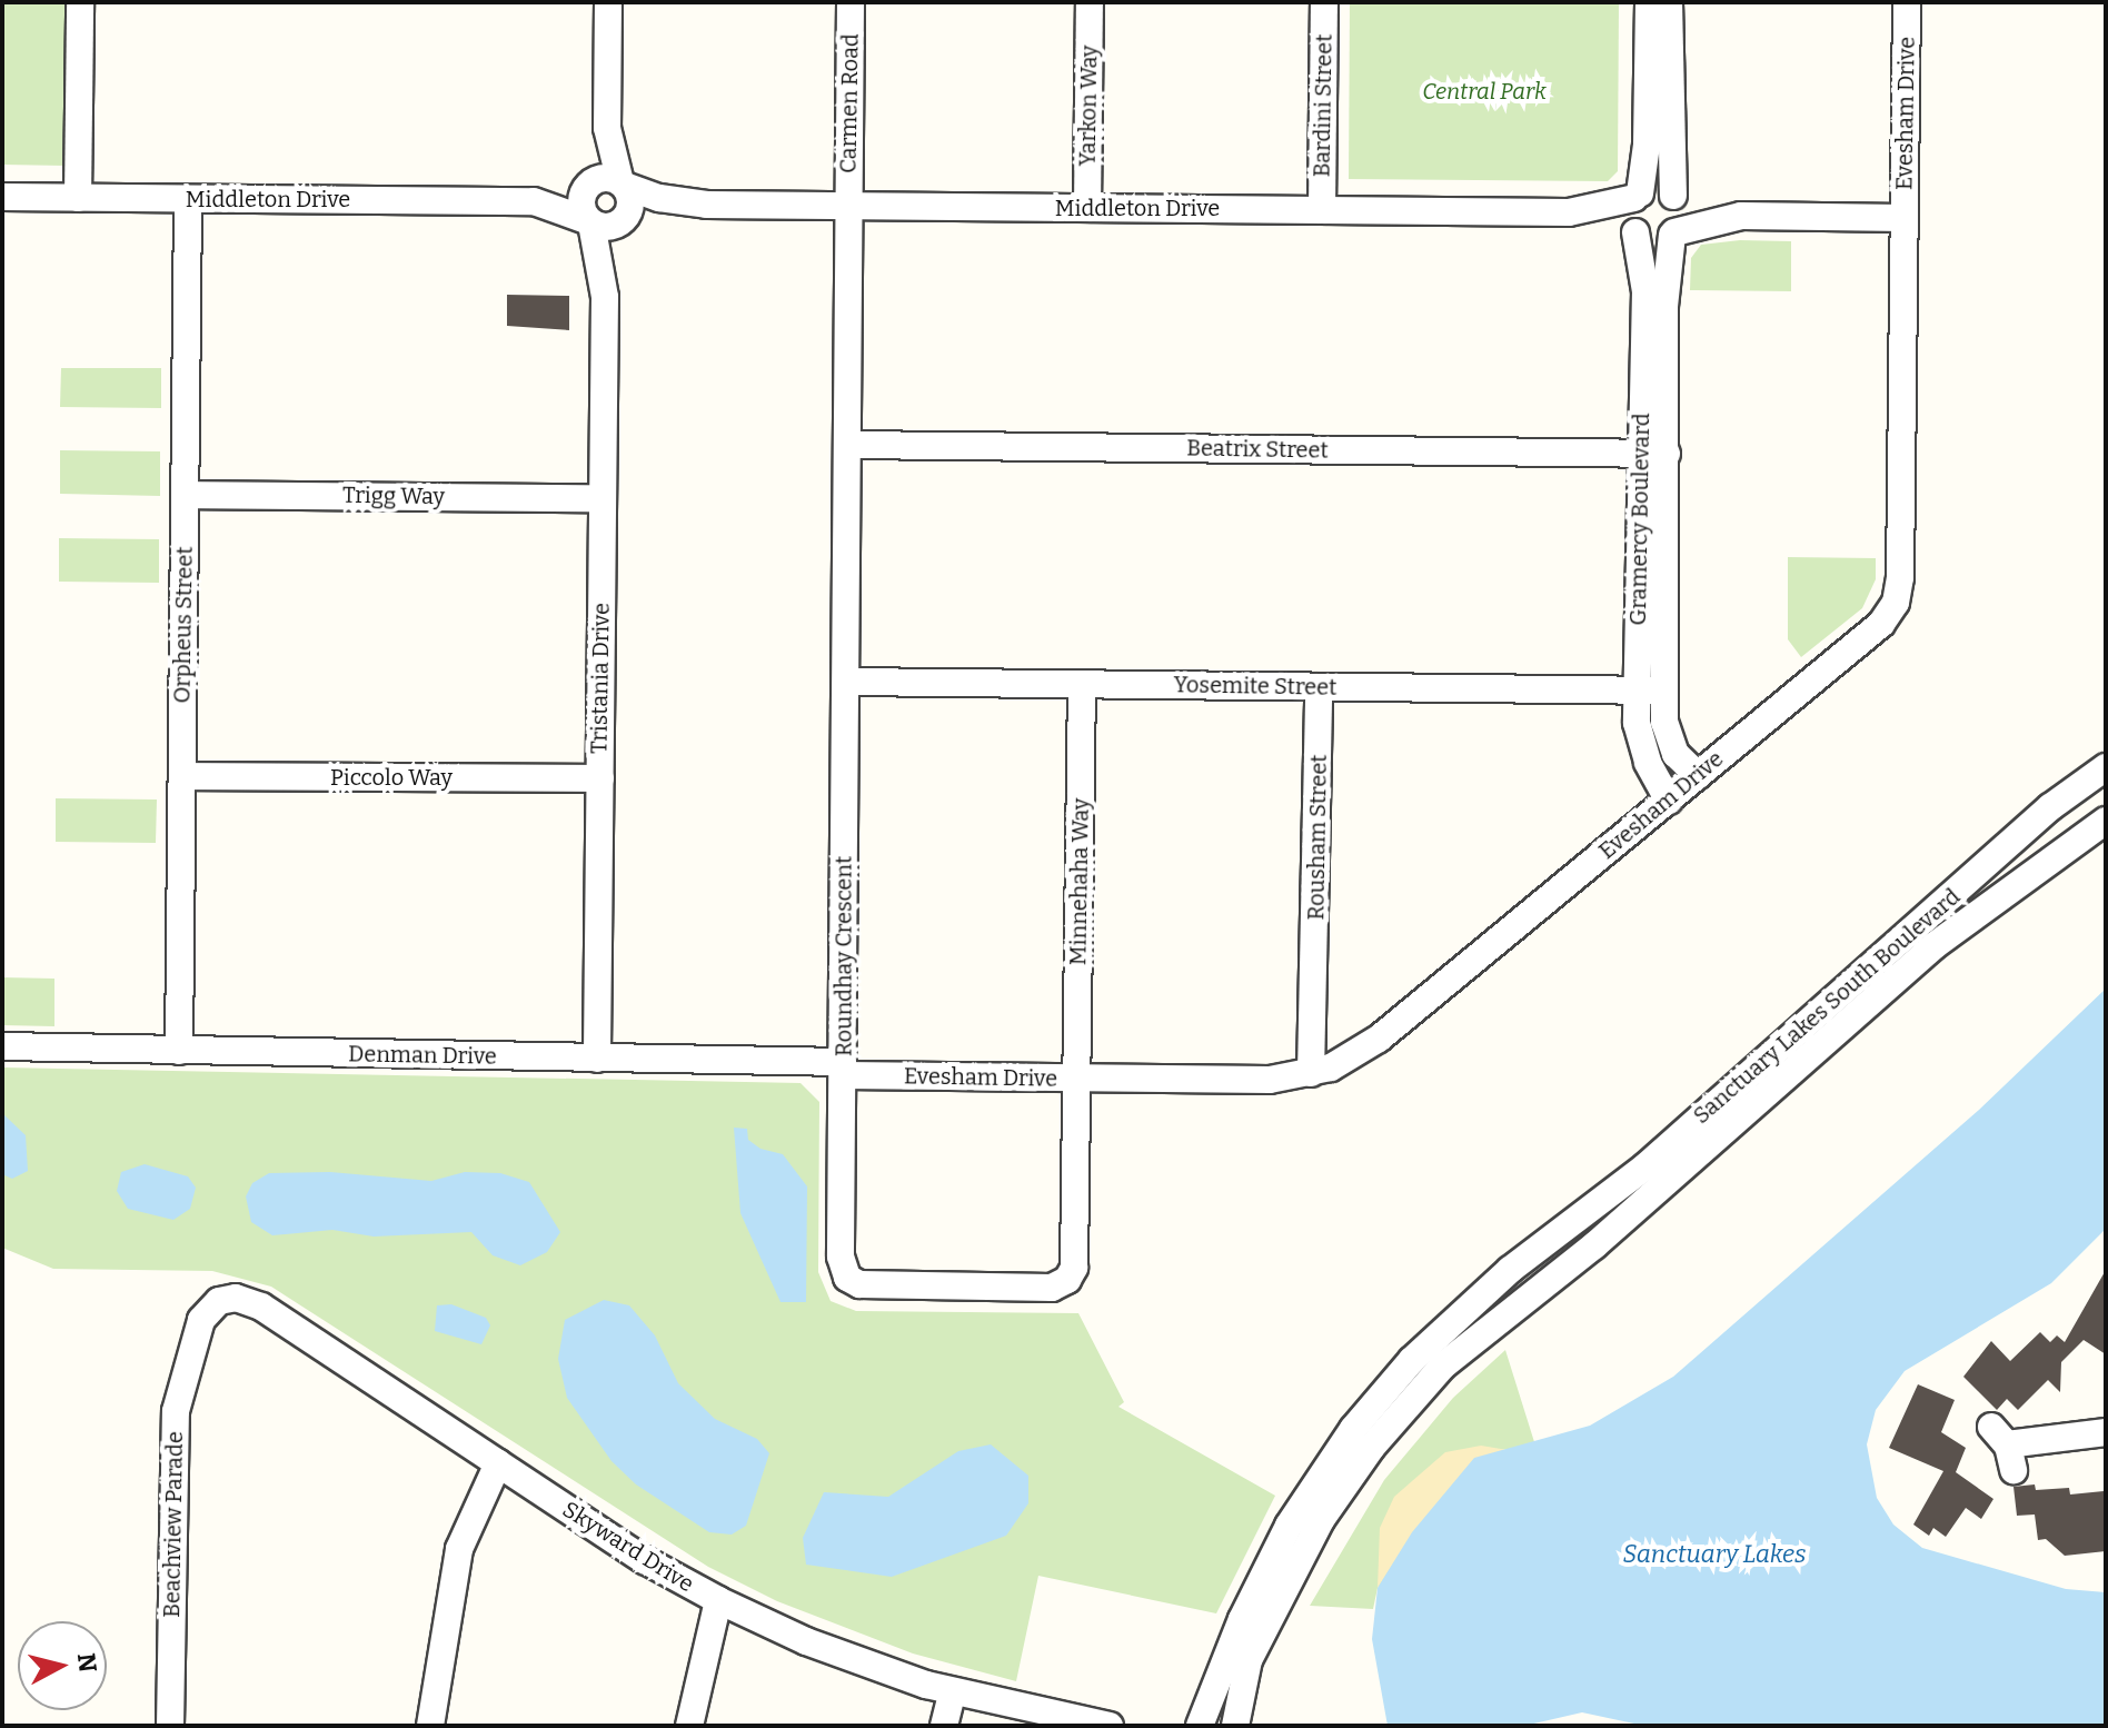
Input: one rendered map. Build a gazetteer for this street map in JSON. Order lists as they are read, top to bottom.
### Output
{
  "streets": {
    "street": [
      "Carmen Road",
      "Yarkon Way",
      "Bardini Street",
      "Evesham Drive",
      "Middleton Drive",
      "Beatrix Street",
      "Trigg Way",
      "Gramercy Boulevard",
      "Orpheus Street",
      "Tristania Drive",
      "Yosemite Street",
      "Piccolo Way",
      "Rousham Street",
      "Minnehaha Way",
      "Roundhay Crescent",
      "Sanctuary Lakes South Boulevard",
      "Denman Drive",
      "Beachview Parade",
      "Skyward Drive"
    ]
  },
  "crossings": [
    ["Carmen Road", "Middleton Drive"],
    ["Carmen Road", "Roundhay Crescent"],
    ["Yarkon Way", "Middleton Drive"],
    ["Bardini Street", "Middleton Drive"],
    ["Evesham Drive", "Gramercy Boulevard"],
    ["Evesham Drive", "Rousham Street"],
    ["Evesham Drive", "Minnehaha Way"],
    ["Evesham Drive", "Roundhay Crescent"],
    ["Evesham Drive", "Denman Drive"],
    ["Middleton Drive", "Gramercy Boulevard"],
    ["Middleton Drive", "Orpheus Street"],
    ["Middleton Drive", "Tristania Drive"],
    ["Middleton Drive", "Roundhay Crescent"],
    ["Beatrix Street", "Gramercy Boulevard"],
    ["Beatrix Street", "Roundhay Crescent"],
    ["Trigg Way", "Orpheus Street"],
    ["Trigg Way", "Tristania Drive"],
    ["Gramercy Boulevard", "Yosemite Street"],
    ["Orpheus Street", "Piccolo Way"],
    ["Orpheus Street", "Denman Drive"],
    ["Tristania Drive", "Piccolo Way"],
    ["Tristania Drive", "Denman Drive"],
    ["Yosemite Street", "Rousham Street"],
    ["Yosemite Street", "Minnehaha Way"],
    ["Yosemite Street", "Roundhay Crescent"],
    ["Minnehaha Way", "Roundhay Crescent"],
    ["Roundhay Crescent", "Denman Drive"],
    ["Beachview Parade", "Skyward Drive"]
  ],
  "water": ["Sanctuary Lakes"],
  "parks": ["Central Park"],
  "north": "right"
}
